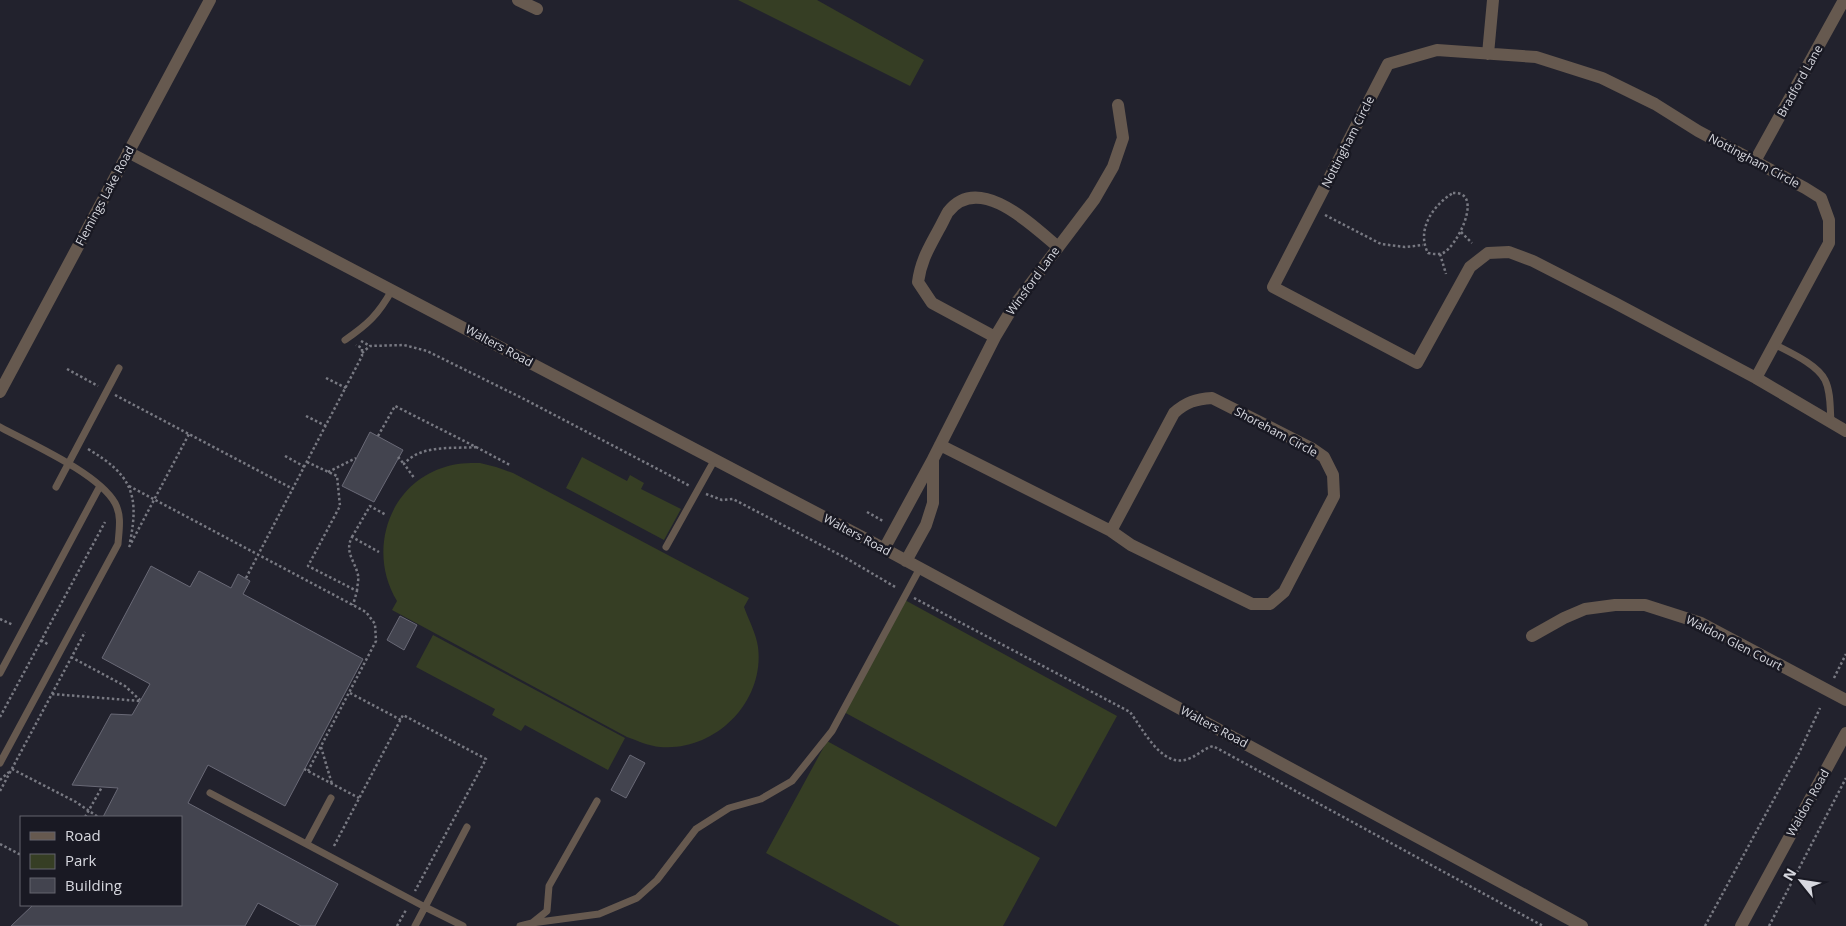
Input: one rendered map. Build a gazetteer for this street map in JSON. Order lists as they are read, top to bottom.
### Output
{
  "streets": {
    "street": [
      "Bradford Lane",
      "Nottingham Circle",
      "Flemings Lake Road",
      "Winsford Lane",
      "Walters Road",
      "Shoreham Circle",
      "Waldon Glen Court",
      "Waldon Road"
    ]
  },
  "crossings": [
    ["Bradford Lane", "Nottingham Circle"],
    ["Flemings Lake Road", "Walters Road"],
    ["Winsford Lane", "Walters Road"],
    ["Winsford Lane", "Shoreham Circle"]
  ],
  "legend": ["Road", "Park", "Building"],
  "north": "top left"
}
